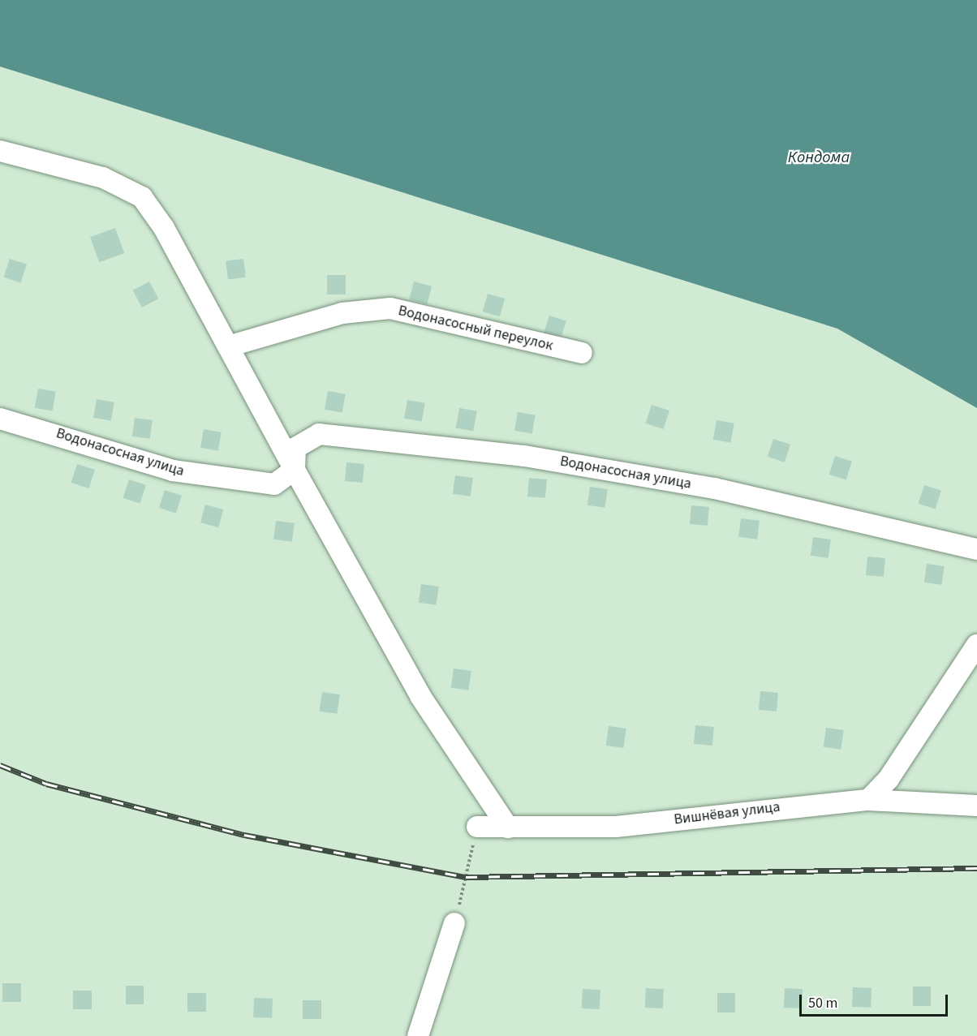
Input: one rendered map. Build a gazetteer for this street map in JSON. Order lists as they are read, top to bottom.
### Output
{
  "streets": {
    "street": ["Водонасосный переулок", "Водонасосная улица", "Вишнёвая улица"]
  },
  "water": ["Кондома"],
  "scale_bar": "50 m"
}
